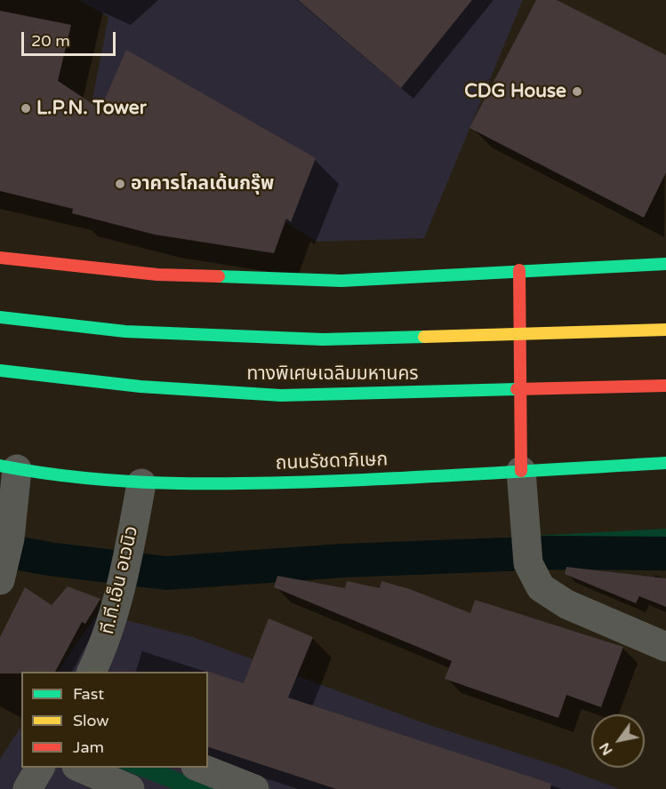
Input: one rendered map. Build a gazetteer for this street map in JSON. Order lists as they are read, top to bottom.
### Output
{
  "streets": {
    "main road": ["ทางพิเศษเฉลิมมหานคร", "ถนนรัชดาภิเษก"],
    "street": ["ที.ที.เอ็น อเวนิว"]
  },
  "crossings": [
    ["ถนนรัชดาภิเษก", "ที.ที.เอ็น อเวนิว"]
  ],
  "places": ["CDG House", "L.P.N. Tower", "อาคารโกลเด้นกรุ๊พ"],
  "legend": ["Fast", "Slow", "Jam"],
  "scale_bar": "20 m",
  "north": "bottom left"
}
